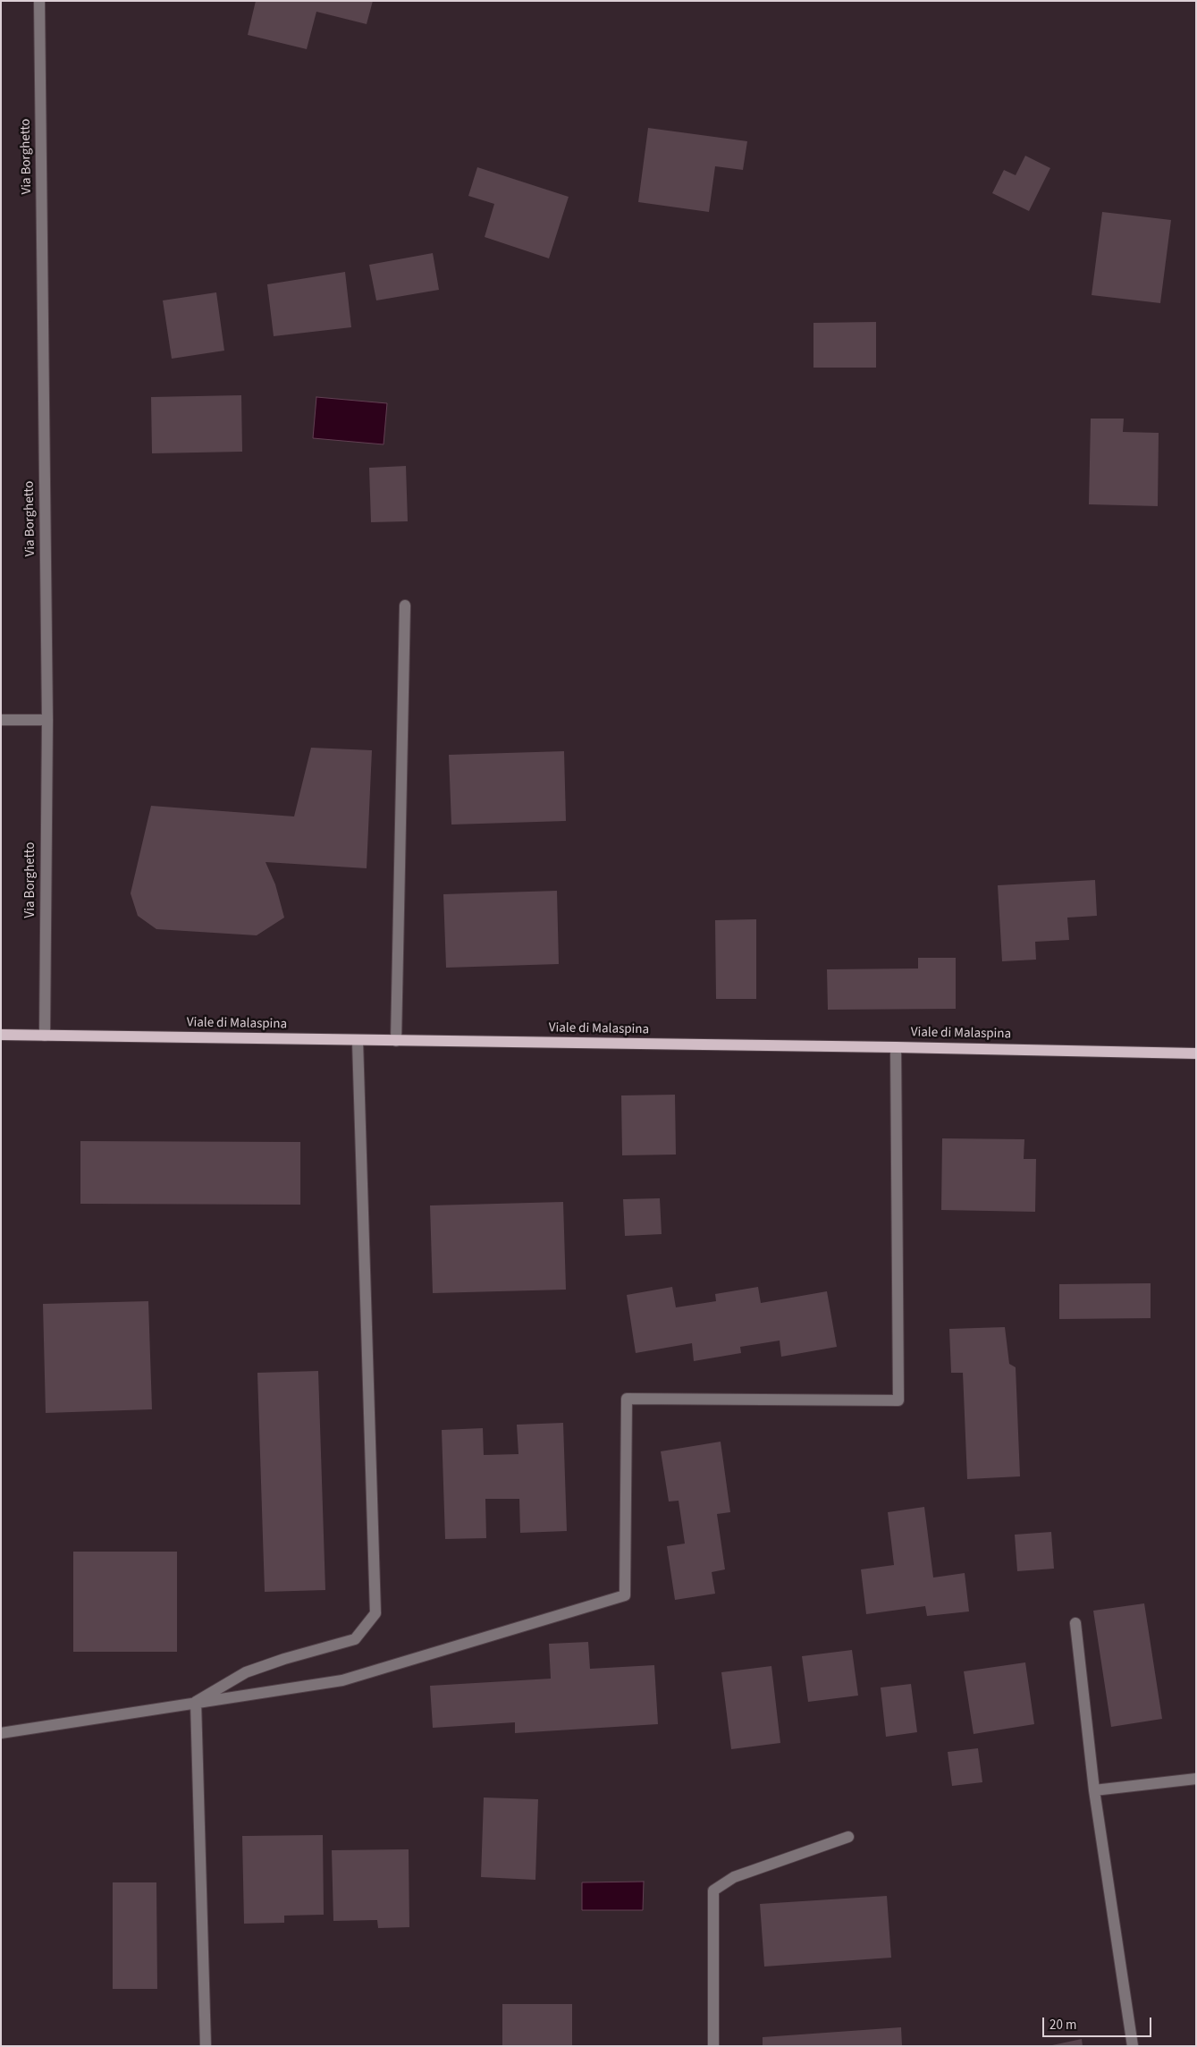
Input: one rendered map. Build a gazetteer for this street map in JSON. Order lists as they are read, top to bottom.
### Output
{
  "streets": {
    "main road": ["Viale di Malaspina"],
    "street": ["Via Borghetto"]
  },
  "crossings": [
    ["Via Borghetto", "Viale di Malaspina"]
  ],
  "scale_bar": "20 m"
}
